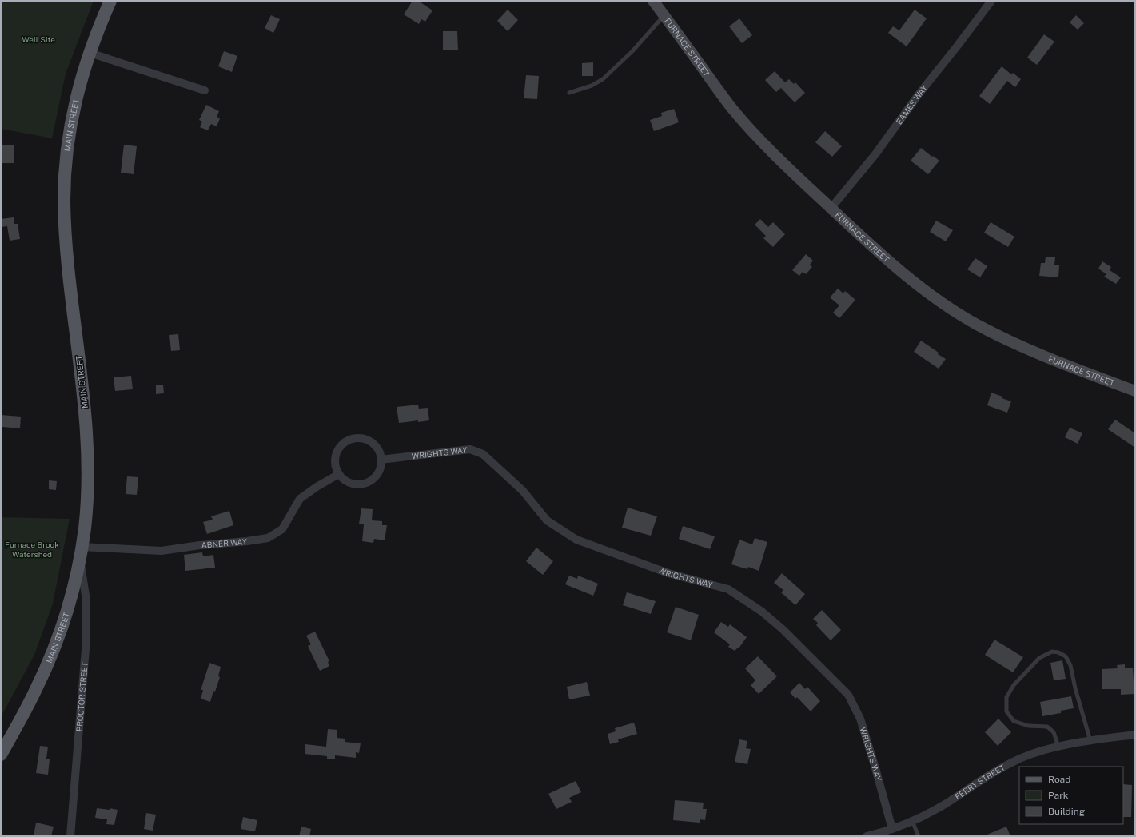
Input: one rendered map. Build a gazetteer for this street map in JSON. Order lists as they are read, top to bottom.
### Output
{
  "streets": {
    "main road": ["FURNACE STREET", "MAIN STREET"],
    "street": [
      "EAMES WAY",
      "WRIGHTS WAY",
      "ABNER WAY",
      "PROCTOR STREET",
      "FERRY STREET"
    ]
  },
  "crossings": [
    ["FURNACE STREET", "EAMES WAY"],
    ["MAIN STREET", "ABNER WAY"],
    ["MAIN STREET", "PROCTOR STREET"],
    ["WRIGHTS WAY", "ABNER WAY"],
    ["WRIGHTS WAY", "FERRY STREET"],
    ["ABNER WAY", "PROCTOR STREET"]
  ],
  "parks": ["Well Site", "Furnace Brook Watershed"],
  "legend": ["Road", "Park", "Building"]
}
